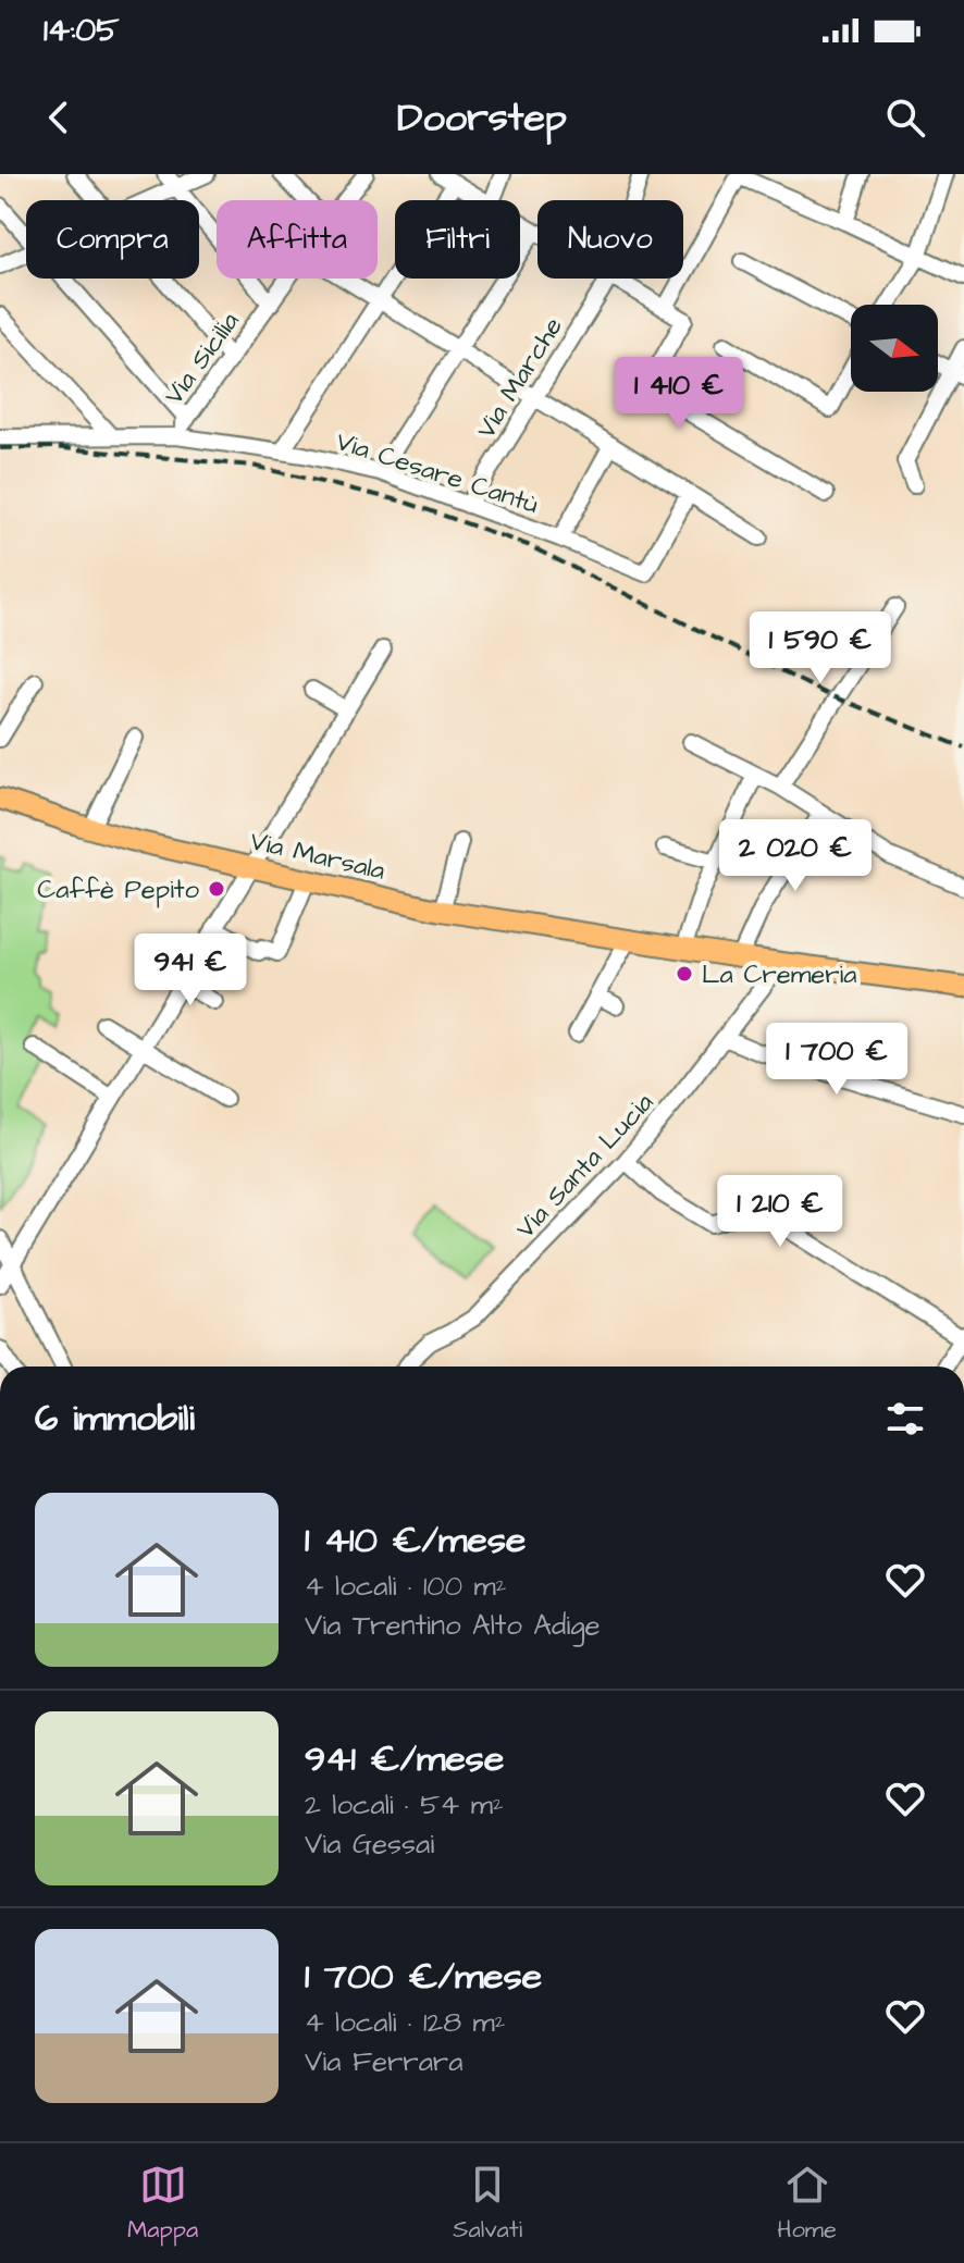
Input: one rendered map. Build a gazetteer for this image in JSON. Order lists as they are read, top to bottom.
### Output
{
  "streets": {
    "main road": ["Via Marsala"],
    "street": [
      "Via Sicilia",
      "Via Marche",
      "Via Cesare Cantù",
      "Via Santa Lucia"
    ]
  },
  "crossings": [
    ["Via Sicilia", "Via Cesare Cantù"],
    ["Via Marche", "Via Cesare Cantù"],
    ["Via Marsala", "Via Santa Lucia"]
  ],
  "places": ["Caffè Pepito", "La Cremeria"],
  "north": "right",
  "page": {
    "status": "14:05",
    "header": "Doorstep",
    "chip": [
      "Compra",
      "Affitta",
      "Filtri",
      "Nuovo"
    ],
    "price": [
      "1 410 €",
      "1 590 €",
      "2 020 €",
      "941 €",
      "1 700 €",
      "1 210 €"
    ],
    "heading": "6 immobili",
    "list": [
      {
        "name": "1 410 €/mese",
        "note": "4 locali · 100 m² · Via Trentino Alto Adige"
      },
      {
        "name": "941 €/mese",
        "note": "2 locali · 54 m² · Via Gessai"
      },
      {
        "name": "1 700 €/mese",
        "note": "4 locali · 128 m² · Via Ferrara"
      }
    ],
    "tabs": ["Mappa", "Salvati", "Home"]
  }
}
